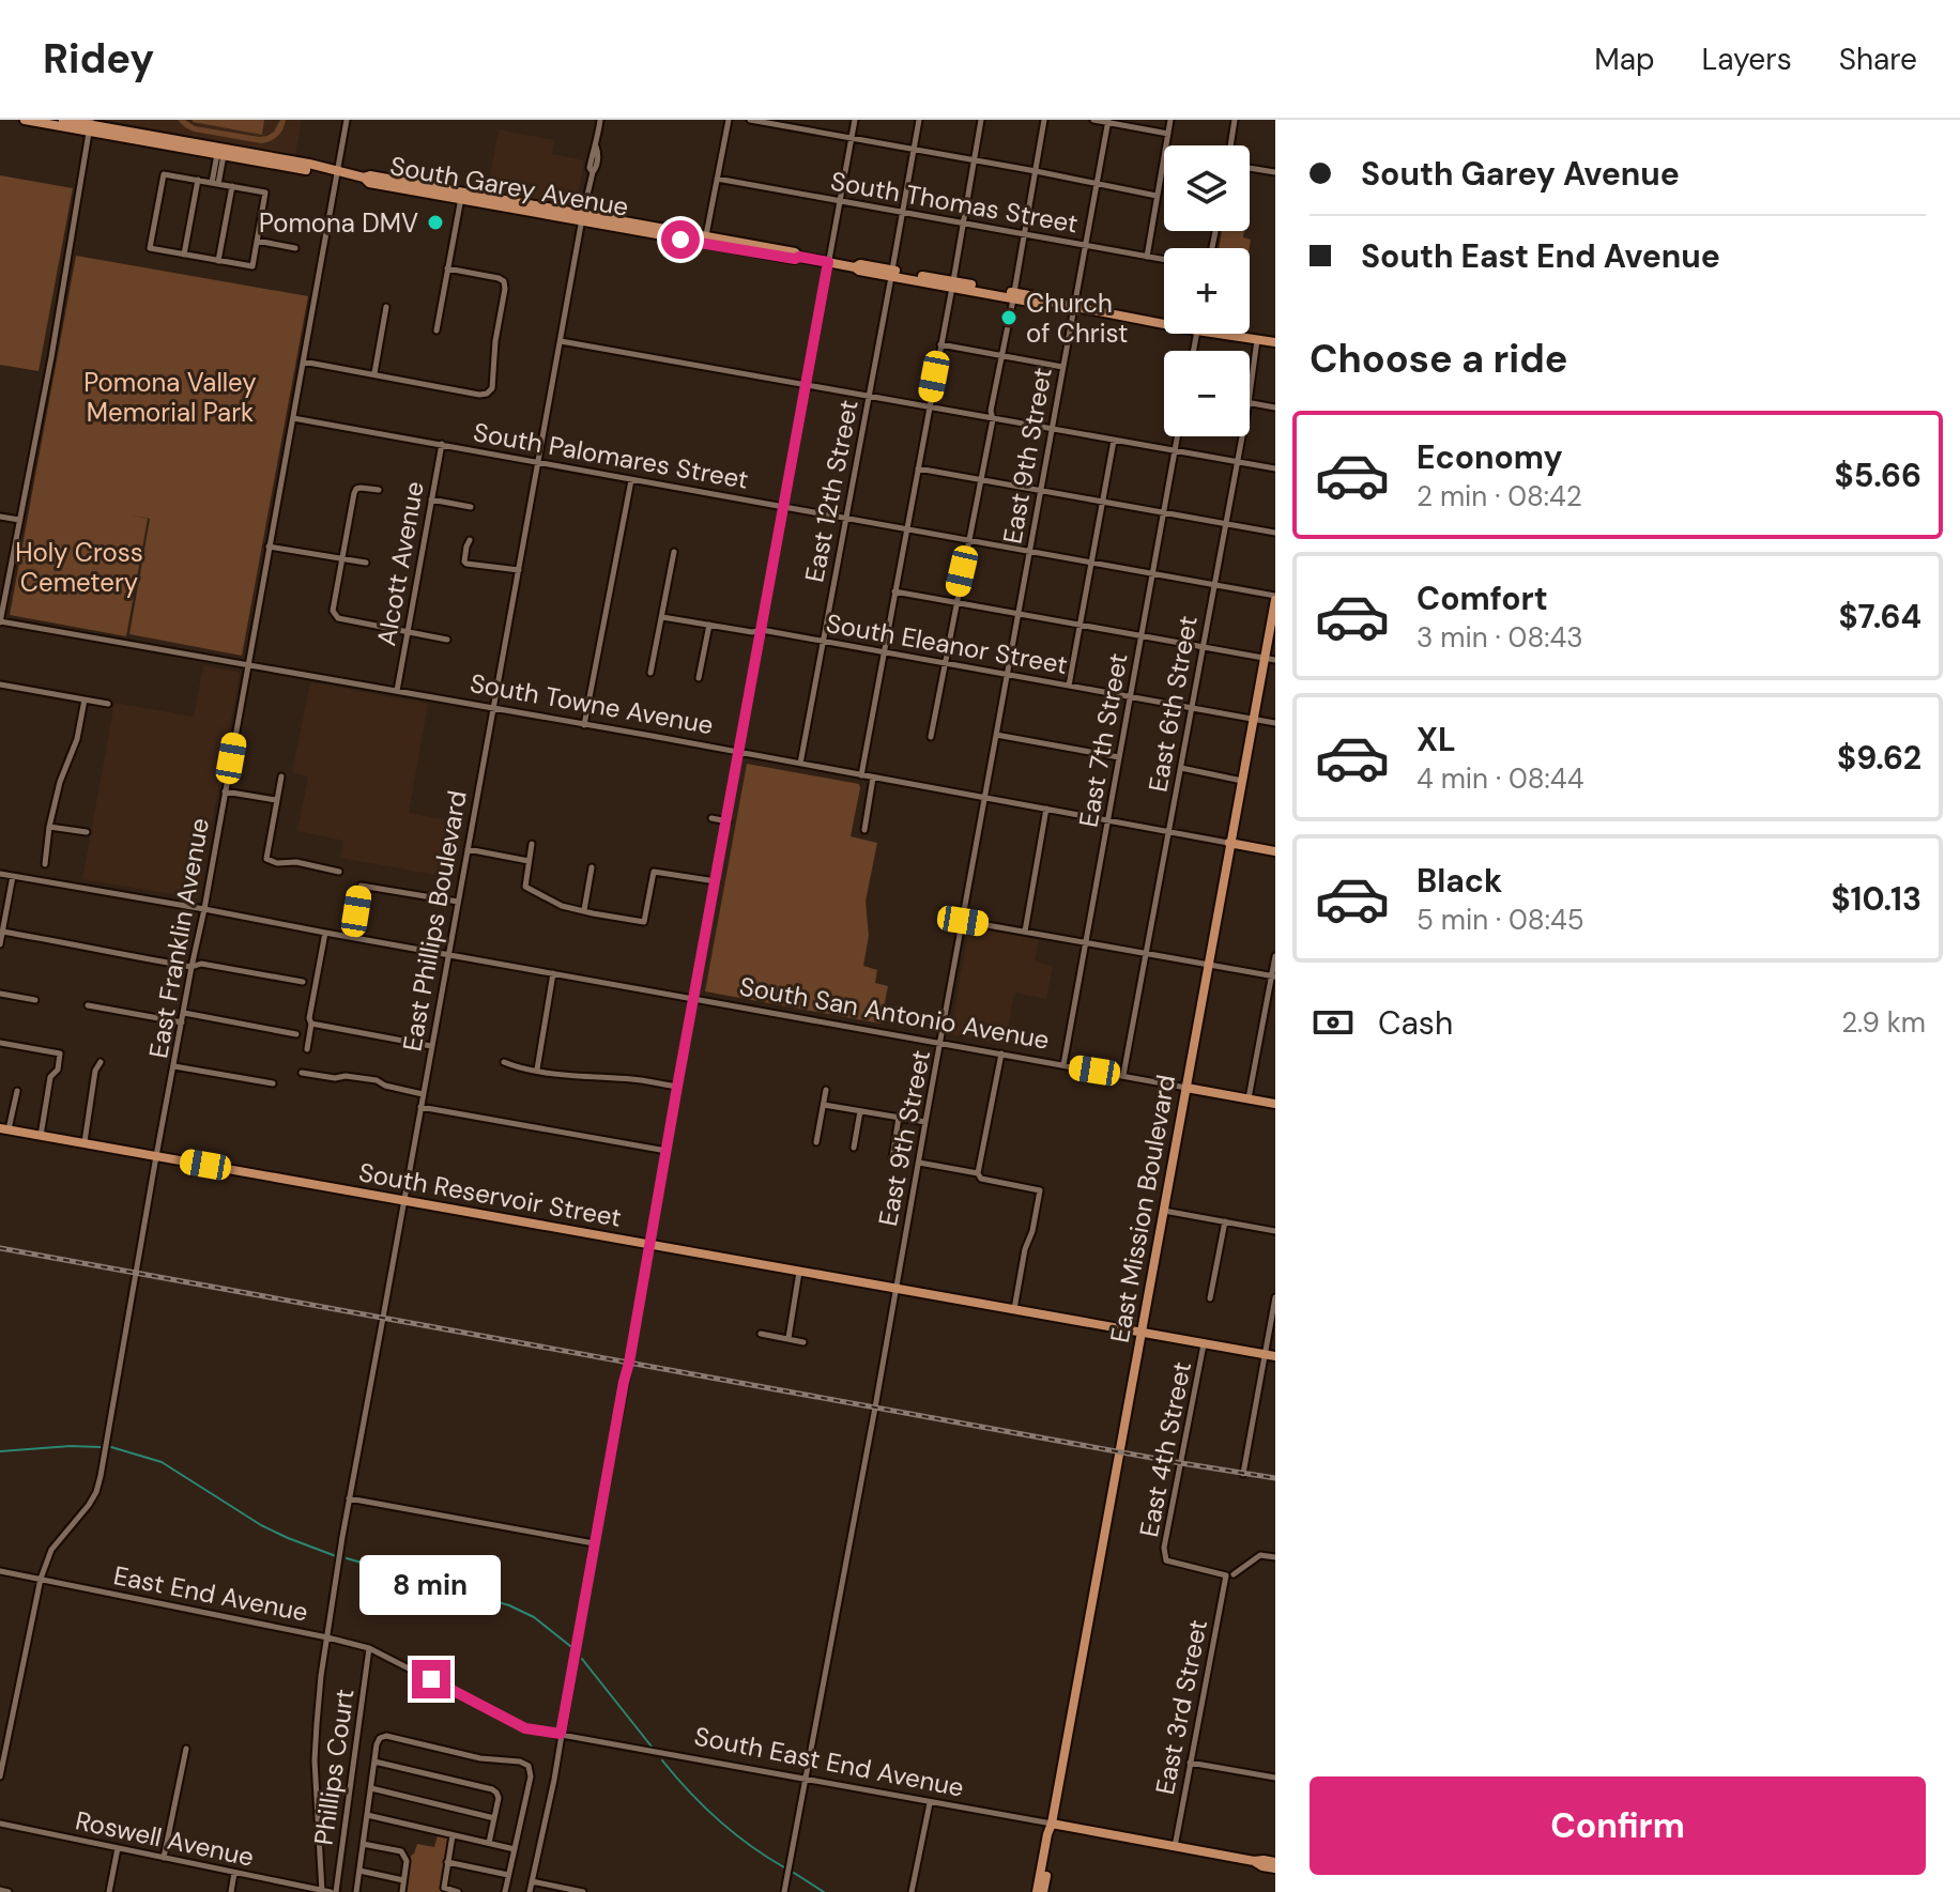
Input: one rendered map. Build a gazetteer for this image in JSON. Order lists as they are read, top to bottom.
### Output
{
  "streets": {
    "main road": [
      "South Garey Avenue",
      "South Towne Avenue",
      "South San Antonio Avenue",
      "South Reservoir Street",
      "East Mission Boulevard",
      "South East End Avenue"
    ],
    "street": [
      "South Thomas Street",
      "South Palomares Street",
      "East 9th Street",
      "East 12th Street",
      "Alcott Avenue",
      "South Eleanor Street",
      "East 6th Street",
      "East 7th Street",
      "East Phillips Boulevard",
      "East Franklin Avenue",
      "East 4th Street",
      "East End Avenue",
      "East 3rd Street",
      "Phillips Court",
      "Roswell Avenue"
    ]
  },
  "crossings": [
    ["South Garey Avenue", "East 9th Street"],
    ["South Garey Avenue", "East 12th Street"],
    ["South Garey Avenue", "East 6th Street"],
    ["South Garey Avenue", "East Phillips Boulevard"],
    ["South Garey Avenue", "East Franklin Avenue"],
    ["South Thomas Street", "East 9th Street"],
    ["South Thomas Street", "East 12th Street"],
    ["South Palomares Street", "East 9th Street"],
    ["South Palomares Street", "East 12th Street"],
    ["South Palomares Street", "Alcott Avenue"],
    ["South Palomares Street", "East 6th Street"],
    ["South Palomares Street", "East 7th Street"],
    ["South Palomares Street", "East Phillips Boulevard"],
    ["South Palomares Street", "East Franklin Avenue"],
    ["South Palomares Street", "East Mission Boulevard"],
    ["East 9th Street", "South Eleanor Street"],
    ["East 9th Street", "South Towne Avenue"],
    ["East 9th Street", "South San Antonio Avenue"],
    ["East 9th Street", "South Reservoir Street"],
    ["East 9th Street", "South East End Avenue"],
    ["East 12th Street", "South Eleanor Street"],
    ["East 12th Street", "South Towne Avenue"],
    ["Alcott Avenue", "South Towne Avenue"],
    ["South Eleanor Street", "East 6th Street"],
    ["South Eleanor Street", "East 7th Street"],
    ["South Eleanor Street", "East Mission Boulevard"],
    ["South Towne Avenue", "East 6th Street"],
    ["South Towne Avenue", "East 7th Street"],
    ["South Towne Avenue", "East Phillips Boulevard"],
    ["South Towne Avenue", "East Franklin Avenue"],
    ["South Towne Avenue", "East Mission Boulevard"],
    ["East 6th Street", "South San Antonio Avenue"],
    ["East 7th Street", "South San Antonio Avenue"],
    ["East Phillips Boulevard", "South San Antonio Avenue"],
    ["East Phillips Boulevard", "South Reservoir Street"],
    ["East Phillips Boulevard", "East End Avenue"],
    ["East Phillips Boulevard", "Phillips Court"],
    ["East Phillips Boulevard", "Roswell Avenue"],
    ["East Franklin Avenue", "South San Antonio Avenue"],
    ["East Franklin Avenue", "South Reservoir Street"],
    ["East Franklin Avenue", "East End Avenue"],
    ["South San Antonio Avenue", "East Mission Boulevard"],
    ["South Reservoir Street", "East Mission Boulevard"],
    ["South Reservoir Street", "East 4th Street"],
    ["East Mission Boulevard", "South East End Avenue"],
    ["East 4th Street", "East 3rd Street"],
    ["East End Avenue", "South East End Avenue"],
    ["East End Avenue", "Phillips Court"],
    ["East 3rd Street", "South East End Avenue"],
    ["Phillips Court", "Roswell Avenue"]
  ],
  "parks": ["Pomona Valley Memorial Park", "Holy Cross Cemetery"],
  "places": ["Pomona DMV", "Church of Christ"],
  "page": {
    "header": "Ridey",
    "nav": ["Map", "Layers", "Share"],
    "banner": ["South Garey Avenue", "South East End Avenue"],
    "map_buttons": ["+", "−"],
    "heading": "Choose a ride",
    "list": [
      {
        "name": "Economy",
        "note": "2 min · 08:42",
        "value": "$5.66"
      },
      {
        "name": "Comfort",
        "note": "3 min · 08:43",
        "value": "$7.64"
      },
      {
        "name": "XL",
        "note": "4 min · 08:44",
        "value": "$9.62"
      },
      {
        "name": "Black",
        "note": "5 min · 08:45",
        "value": "$10.13"
      }
    ],
    "pay": ["Cash", "2.9 km"],
    "bubble": "8 min",
    "buttons": "Confirm"
  }
}
